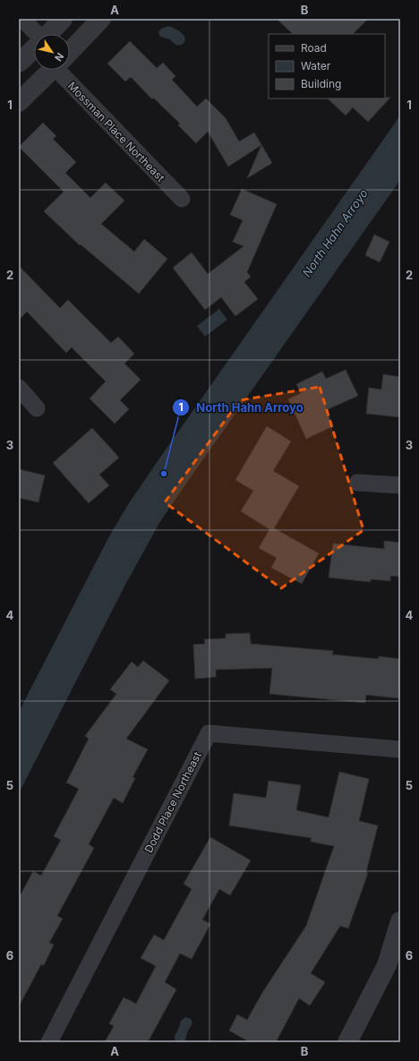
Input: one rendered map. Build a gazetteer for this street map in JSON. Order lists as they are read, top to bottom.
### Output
{
  "streets": {
    "street": ["Mossman Place Northeast", "Dodd Place Northeast"]
  },
  "water": ["North Hahn Arroyo"],
  "places": ["North Hahn Arroyo"],
  "legend": ["Road", "Water", "Building"],
  "north": "bottom right",
  "grid": {
    "columns": ["A", "B"],
    "rows": [
      "1",
      "2",
      "3",
      "4",
      "5",
      "6"
    ]
  }
}
